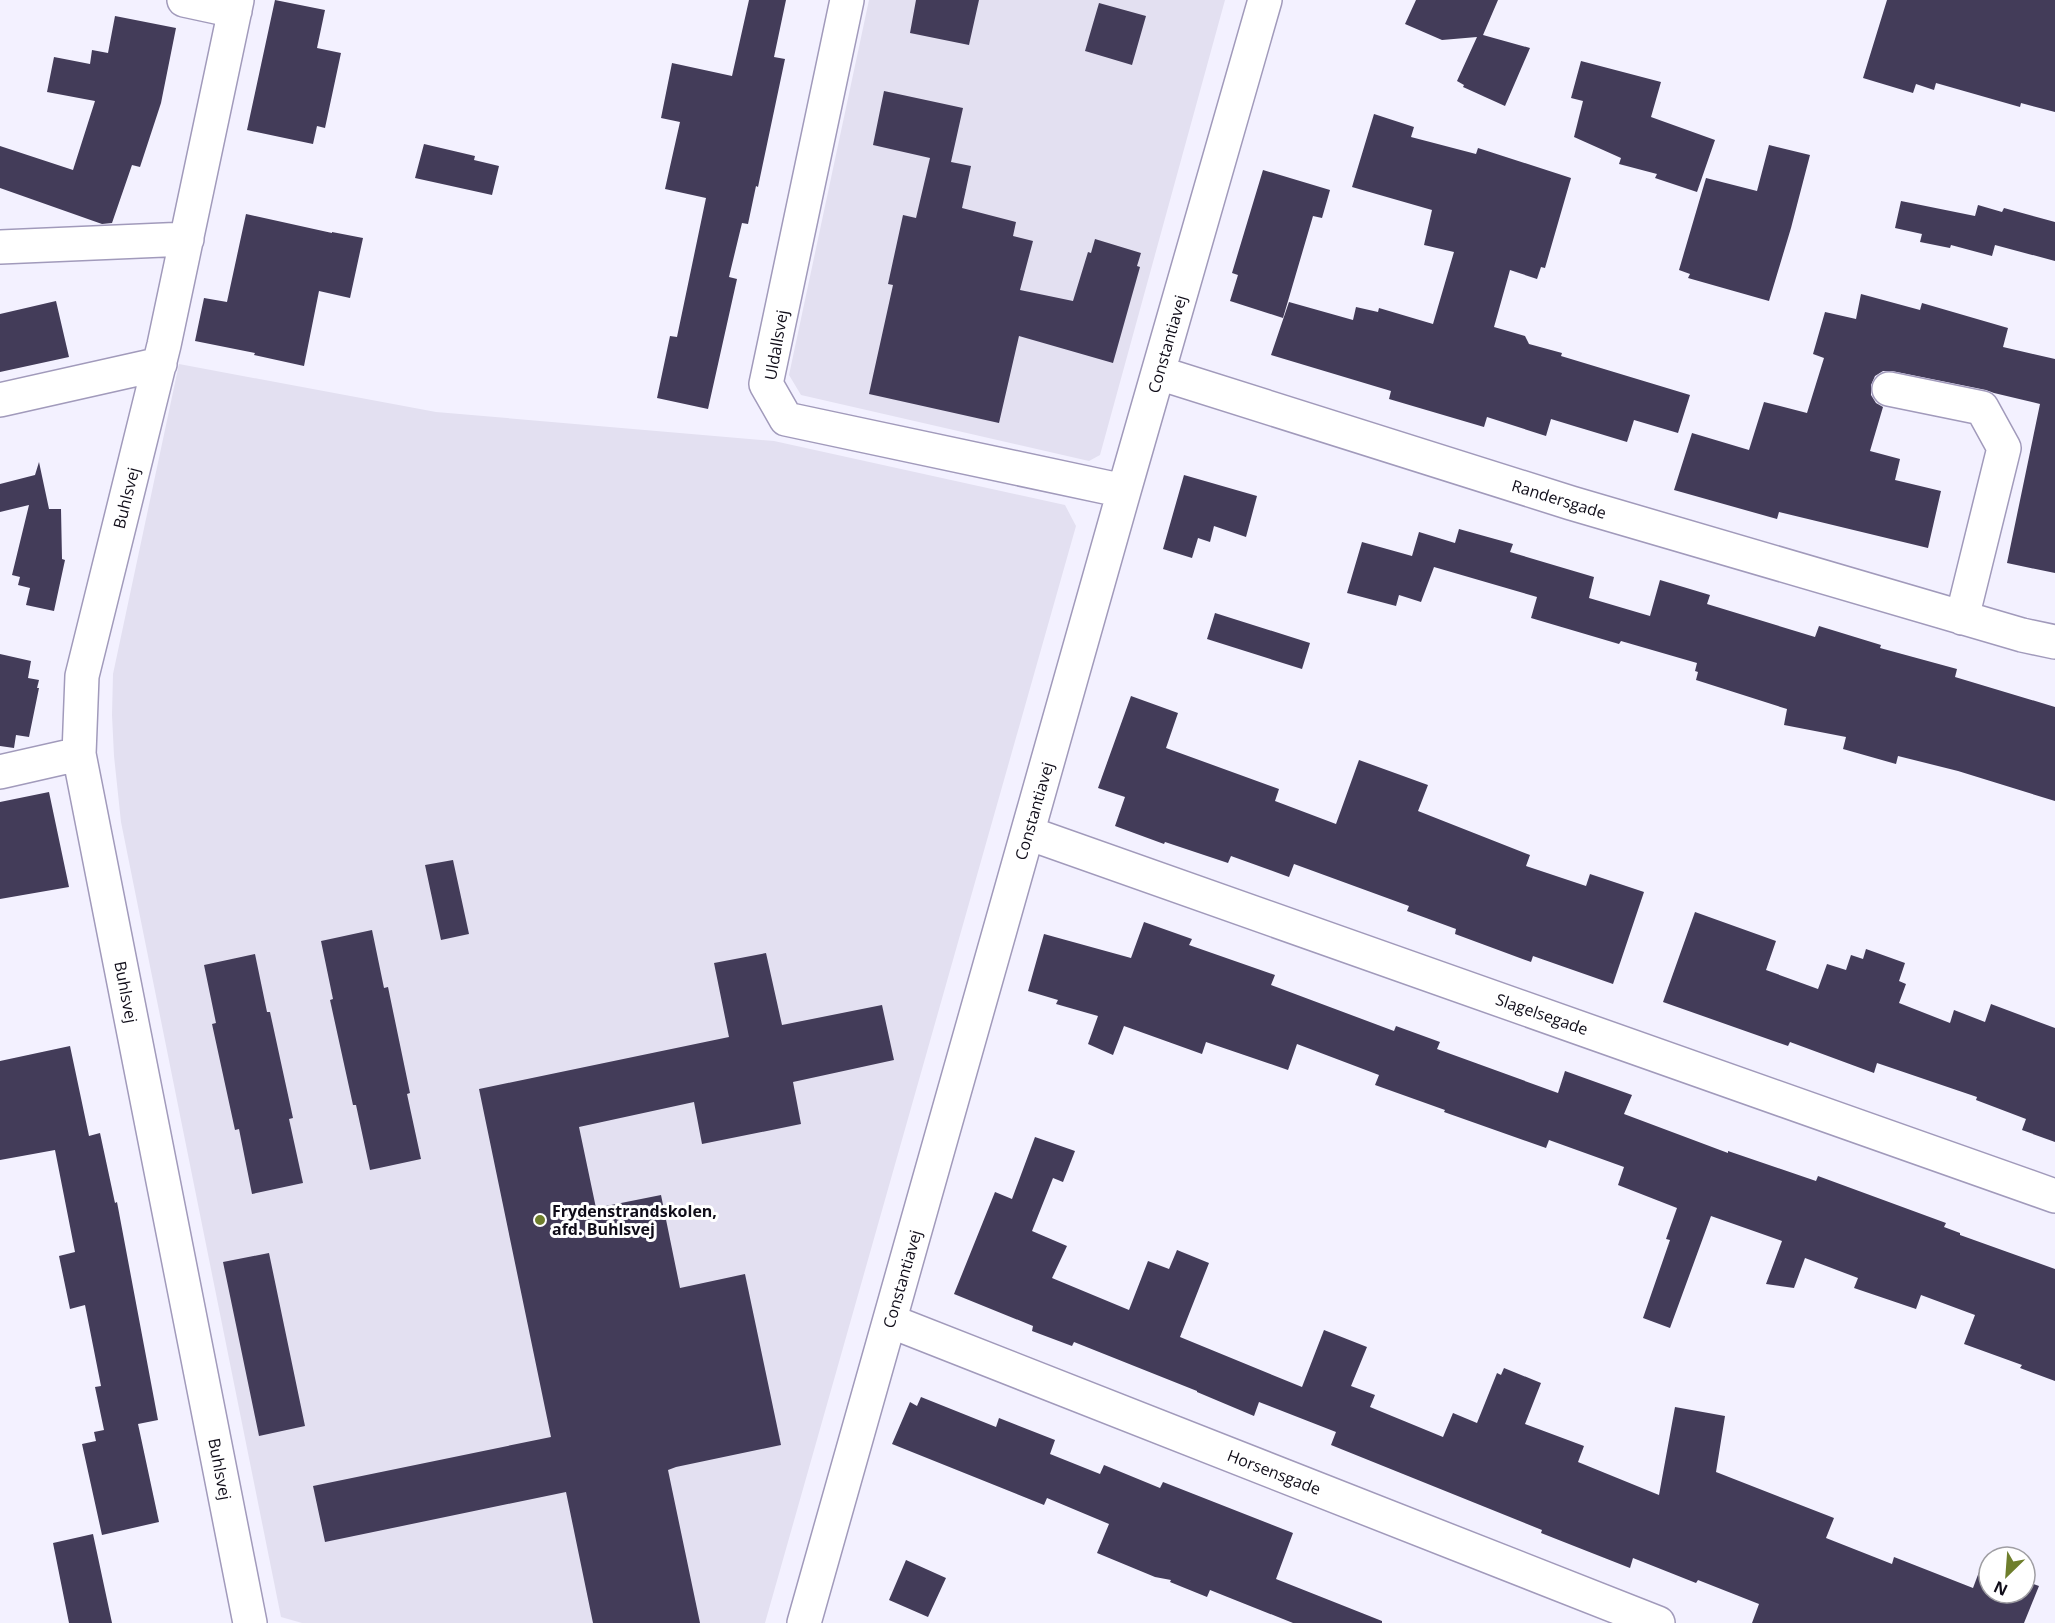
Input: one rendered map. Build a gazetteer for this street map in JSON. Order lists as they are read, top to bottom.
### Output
{
  "streets": {
    "street": [
      "Constantiavej",
      "Uldallsvej",
      "Buhlsvej",
      "Randersgade",
      "Slagelsegade",
      "Horsensgade"
    ]
  },
  "crossings": [
    ["Constantiavej", "Uldallsvej"],
    ["Constantiavej", "Randersgade"],
    ["Constantiavej", "Slagelsegade"],
    ["Constantiavej", "Horsensgade"]
  ],
  "places": ["Frydenstrandskolen, afd. Buhlsvej"],
  "north": "bottom left"
}
